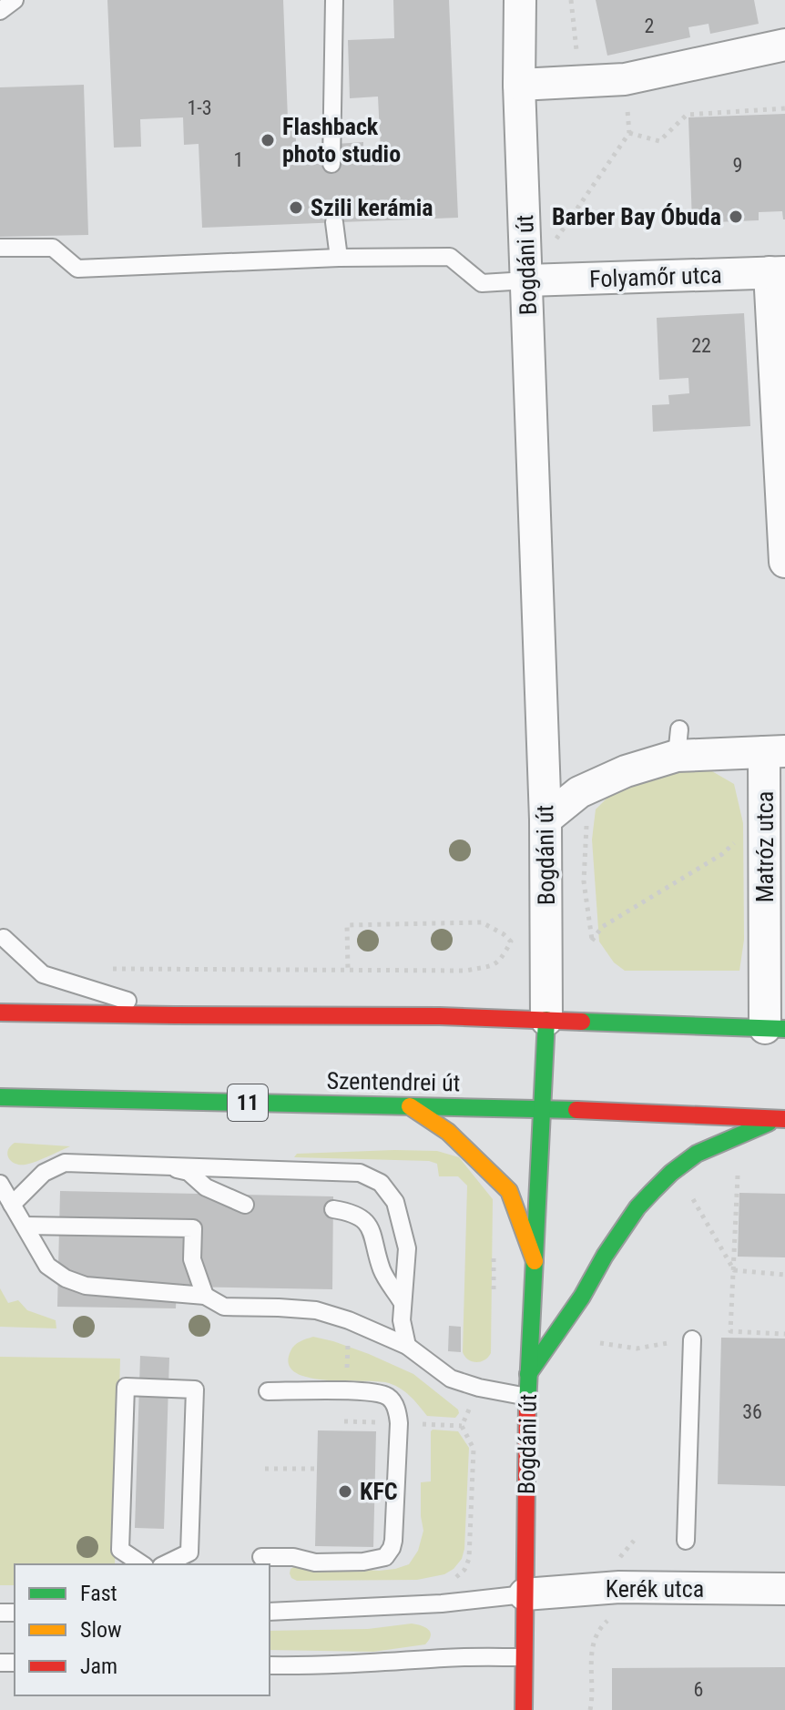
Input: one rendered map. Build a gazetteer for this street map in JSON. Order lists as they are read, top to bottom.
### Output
{
  "streets": {
    "main road": ["Bogdáni út", "Szentendrei út", "11"],
    "street": ["Folyamőr utca", "Matróz utca", "Kerék utca"]
  },
  "crossings": [
    ["Bogdáni út", "Folyamőr utca"],
    ["Bogdáni út", "Szentendrei út"],
    ["Bogdáni út", "Kerék utca"]
  ],
  "places": [
    "Flashback photo studio",
    "Szili kerámia",
    "Barber Bay Óbuda",
    "KFC"
  ],
  "house_numbers": [
    "2",
    "1-3",
    "1",
    "9",
    "22",
    "36",
    "6"
  ],
  "legend": ["Fast", "Slow", "Jam"]
}
